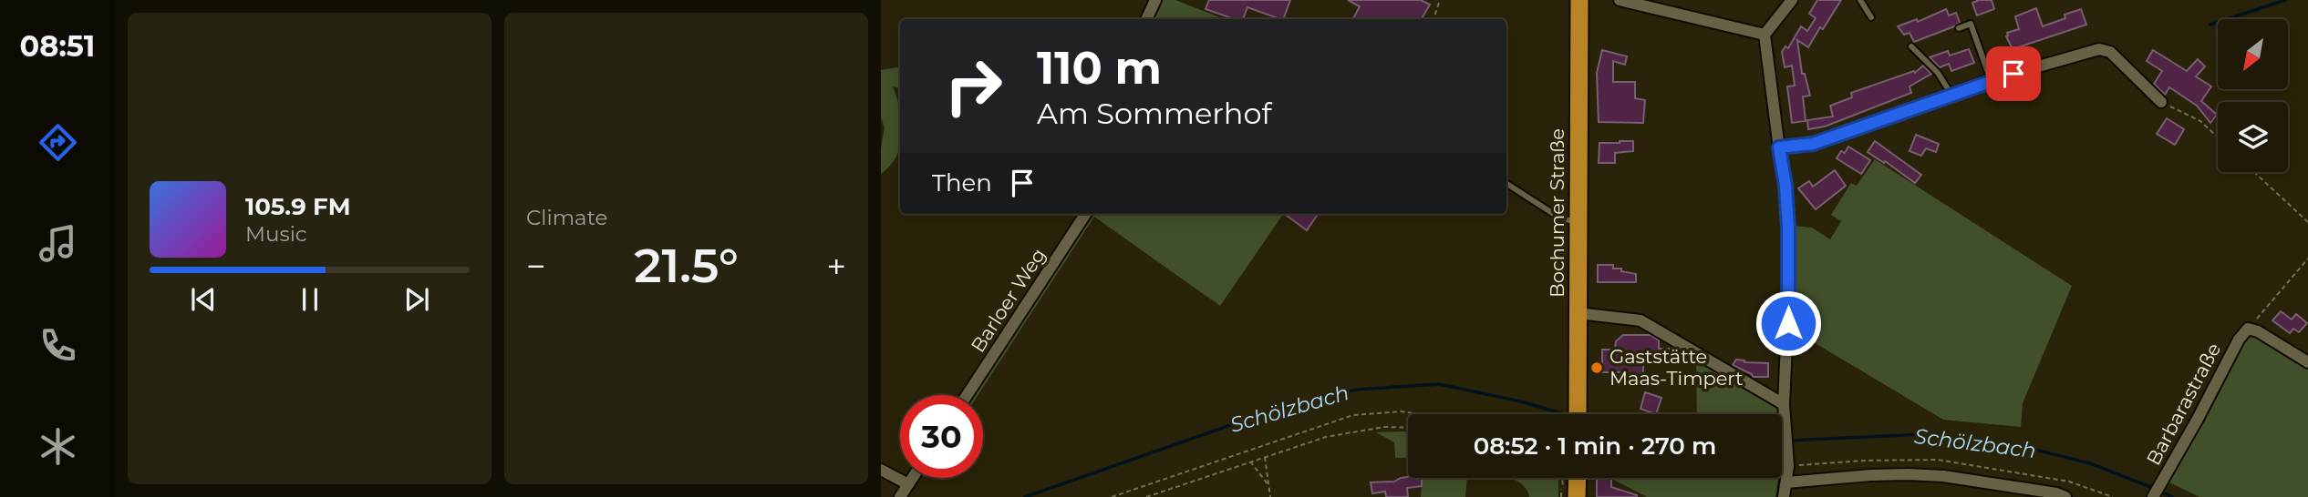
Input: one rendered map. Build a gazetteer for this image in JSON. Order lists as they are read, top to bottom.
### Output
{
  "streets": {
    "main road": ["Bochumer Straße"],
    "street": ["Barloer Weg", "Barbarastraße"]
  },
  "water": ["Schölzbach"],
  "places": ["Gaststätte Maas-Timpert"],
  "north": "bottom left",
  "page": {
    "tabs": "08:51",
    "tile": "Climate",
    "turn": ["110 m", "Am Sommerhof"],
    "then": "Then",
    "song": ["105.9 FM", "Music"],
    "heat": ["−", "21.5°", "+"],
    "limit": "30",
    "trip": "08:52 · 1 min · 270 m"
  }
}
